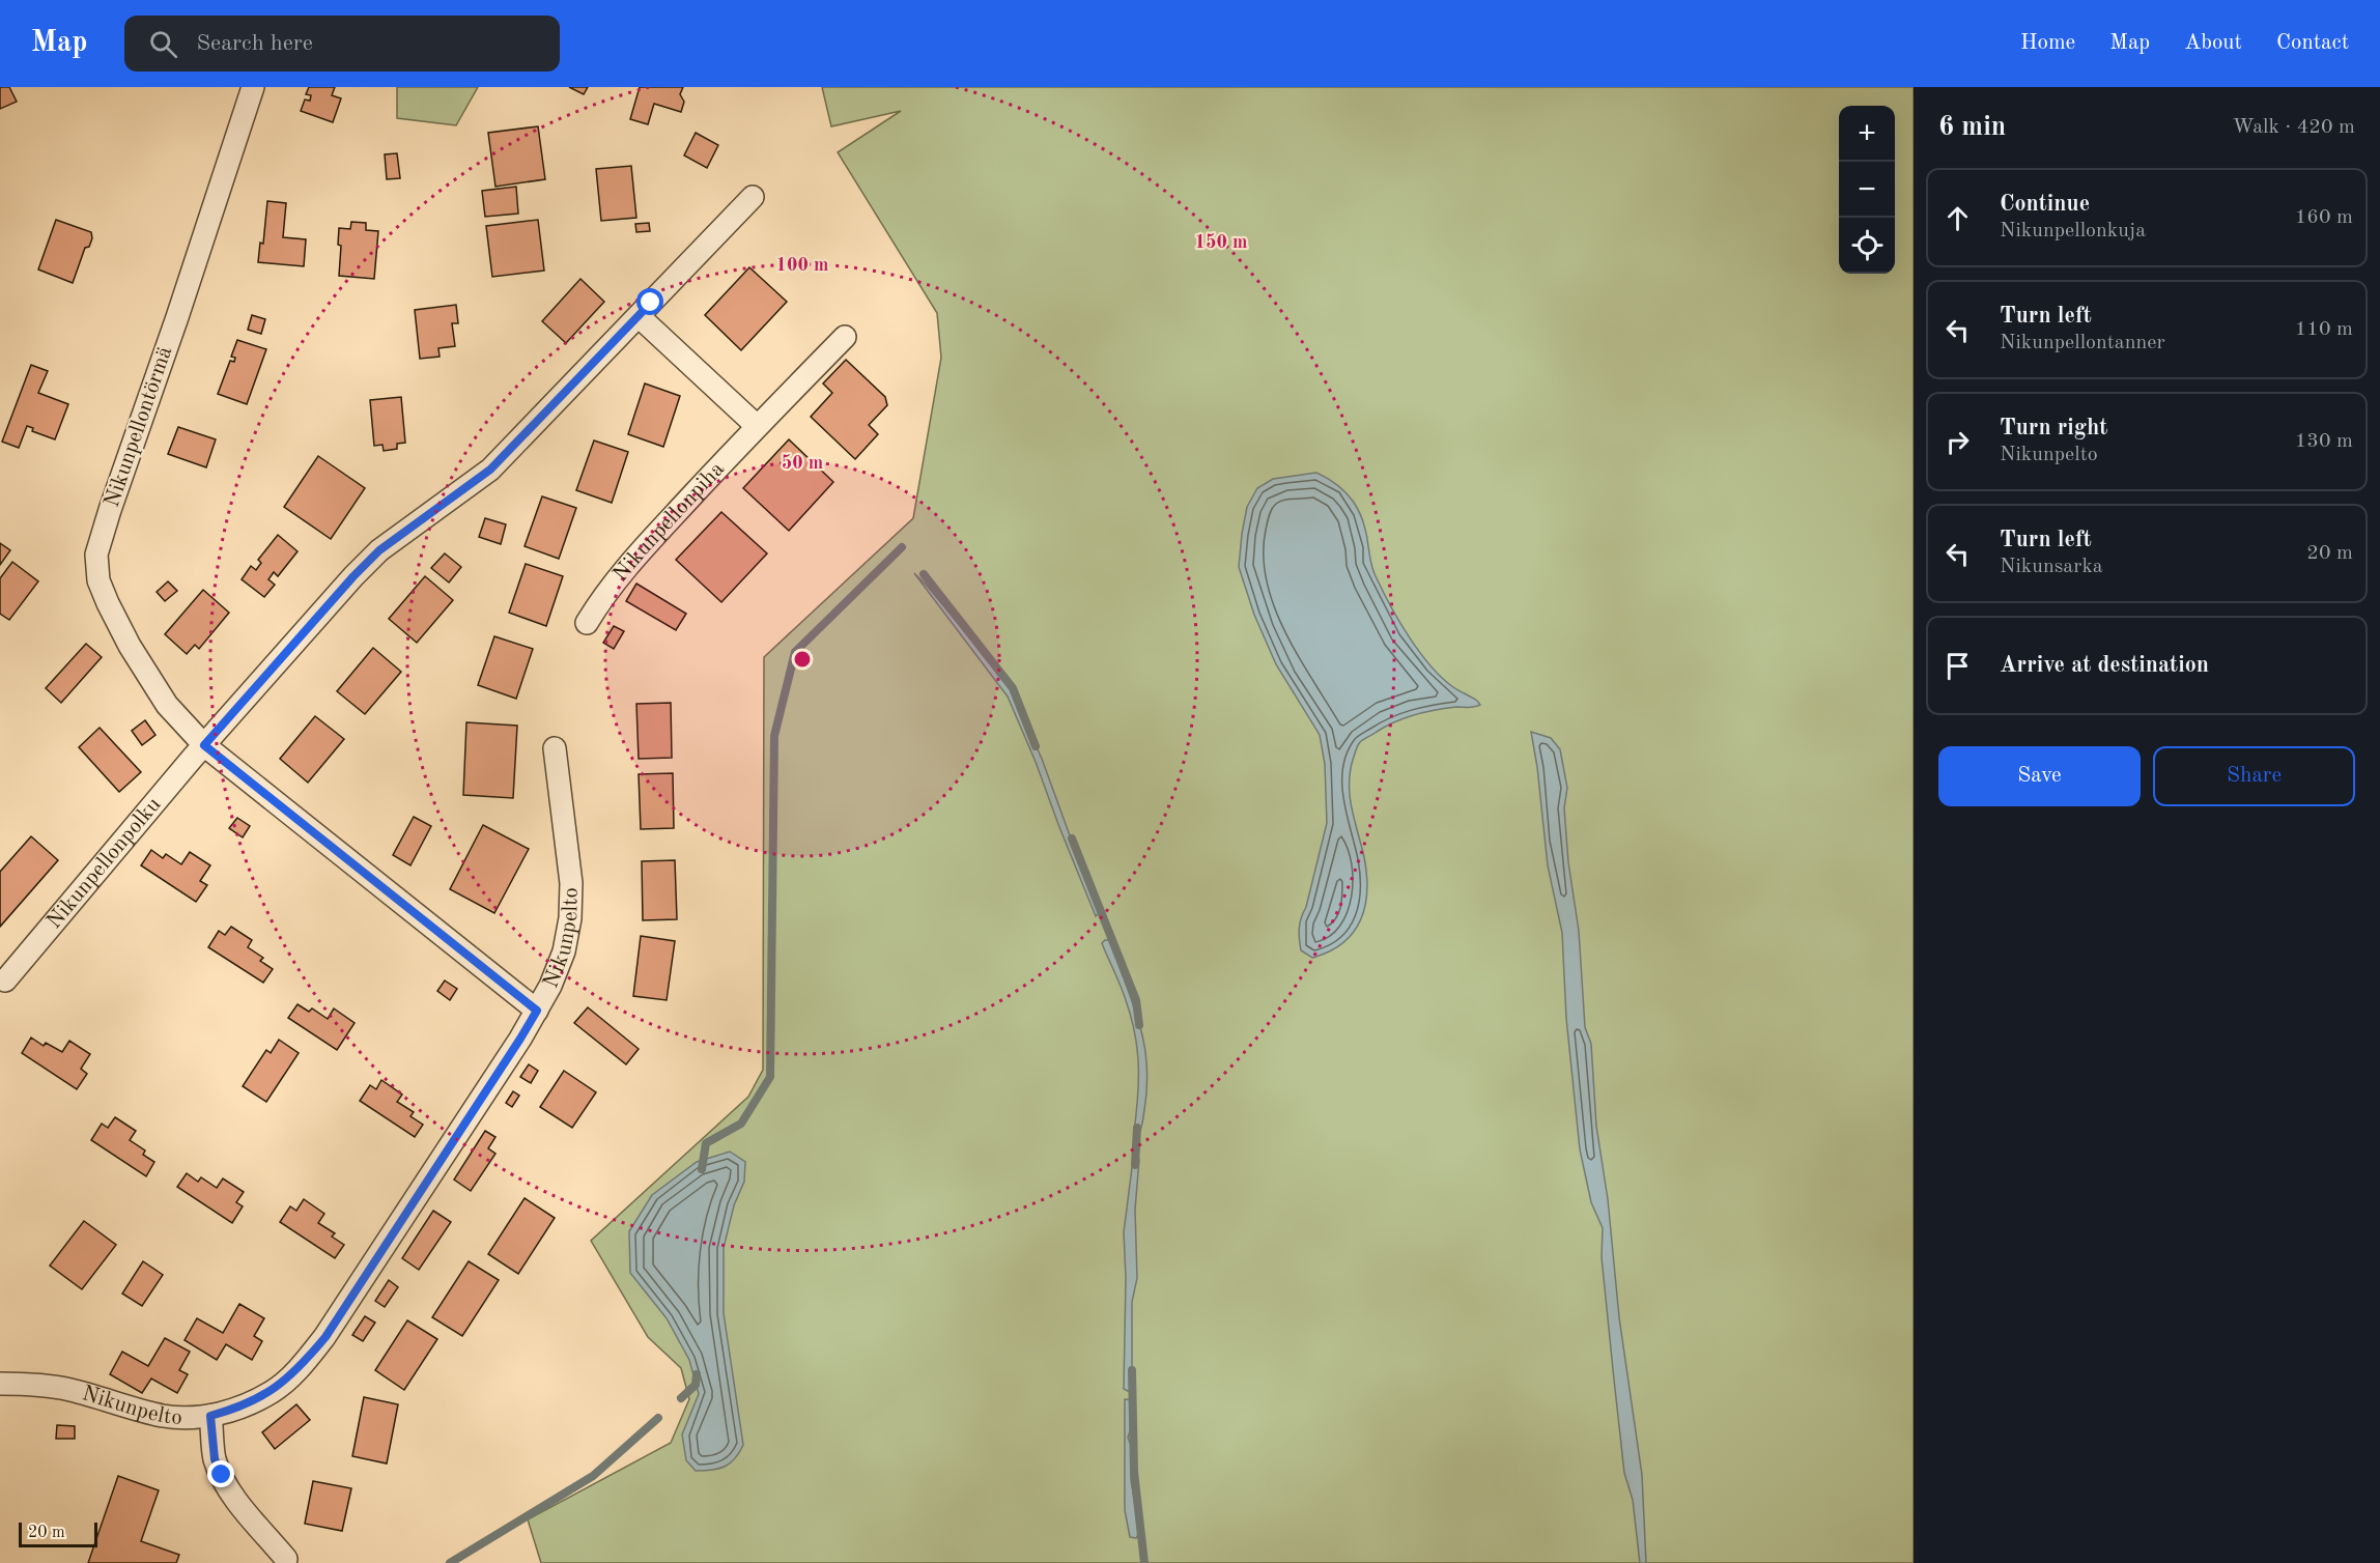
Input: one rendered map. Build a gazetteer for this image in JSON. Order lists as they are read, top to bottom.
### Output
{
  "streets": {
    "street": [
      "Nikunpellontörmä",
      "Nikunpellonpiha",
      "Nikunpellonpolku",
      "Nikunpelto"
    ]
  },
  "crossings": [
    ["Nikunpellontörmä", "Nikunpellonpolku"],
    ["Nikunpellontörmä", "Nikunpelto"]
  ],
  "scale_bar": "20 m",
  "page": {
    "header": "Map",
    "search": "Search here",
    "nav": [
      "Home",
      "Map",
      "About",
      "Contact"
    ],
    "heading": ["6 min", "Walk · 420 m"],
    "map_buttons": ["+", "−"],
    "list": [
      ["Continue", "Nikunpellonkuja", "160 m"],
      ["Turn left", "Nikunpellontanner", "110 m"],
      ["Turn right", "Nikunpelto", "130 m"],
      ["Turn left", "Nikunsarka", "20 m"],
      "Arrive at destination"
    ],
    "buttons": ["Save", "Share"],
    "scale": "20 m"
  },
  "rings": ["150 m", "100 m", "50 m"]
}
